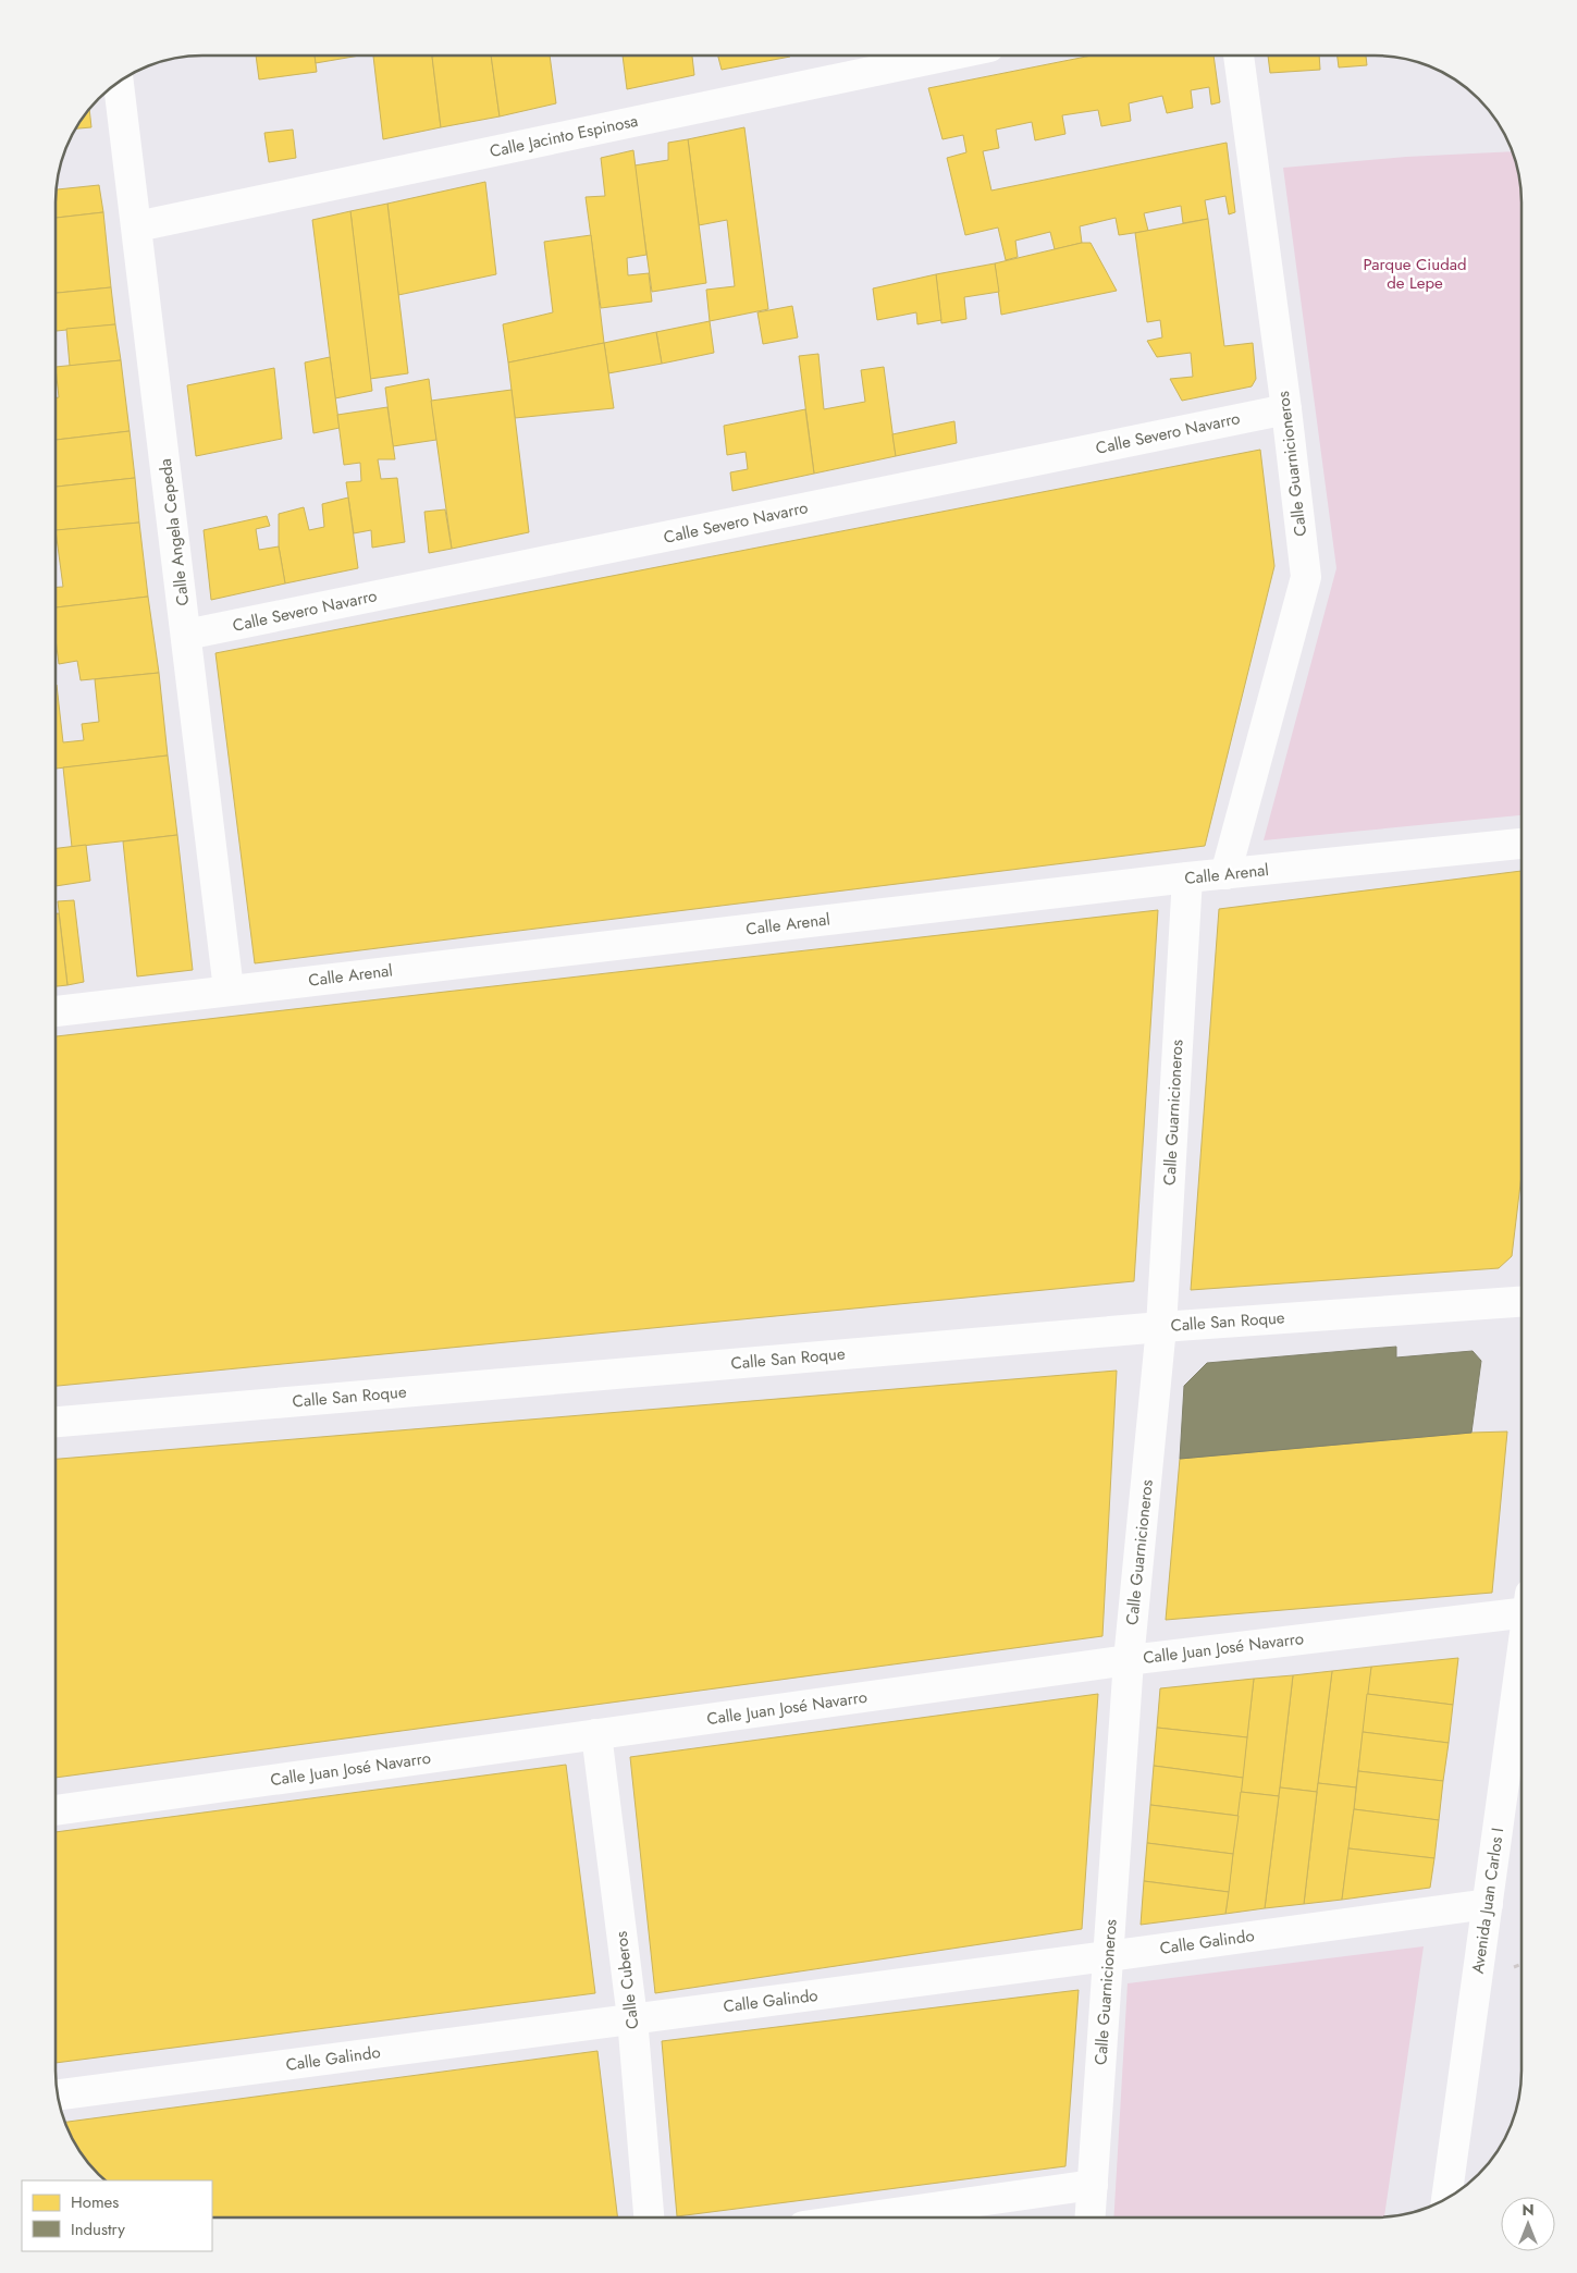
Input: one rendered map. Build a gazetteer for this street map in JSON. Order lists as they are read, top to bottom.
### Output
{
  "streets": {
    "street": [
      "Calle Jacinto Espinosa",
      "Calle Severo Navarro",
      "Calle Guarnicioneros",
      "Calle Angela Cepeda",
      "Calle Arenal",
      "Calle San Roque",
      "Calle Juan José Navarro",
      "Avenida Juan Carlos I",
      "Calle Galindo",
      "Calle Cuberos"
    ]
  },
  "crossings": [
    ["Calle Jacinto Espinosa", "Calle Angela Cepeda"],
    ["Calle Severo Navarro", "Calle Guarnicioneros"],
    ["Calle Severo Navarro", "Calle Angela Cepeda"],
    ["Calle Guarnicioneros", "Calle Arenal"],
    ["Calle Guarnicioneros", "Calle San Roque"],
    ["Calle Guarnicioneros", "Calle Juan José Navarro"],
    ["Calle Guarnicioneros", "Calle Galindo"],
    ["Calle Angela Cepeda", "Calle Arenal"],
    ["Calle Juan José Navarro", "Calle Cuberos"],
    ["Avenida Juan Carlos I", "Calle Galindo"],
    ["Calle Galindo", "Calle Cuberos"]
  ],
  "parks": ["Parque Ciudad de Lepe"],
  "legend": ["Homes", "Industry"],
  "north": "top"
}
